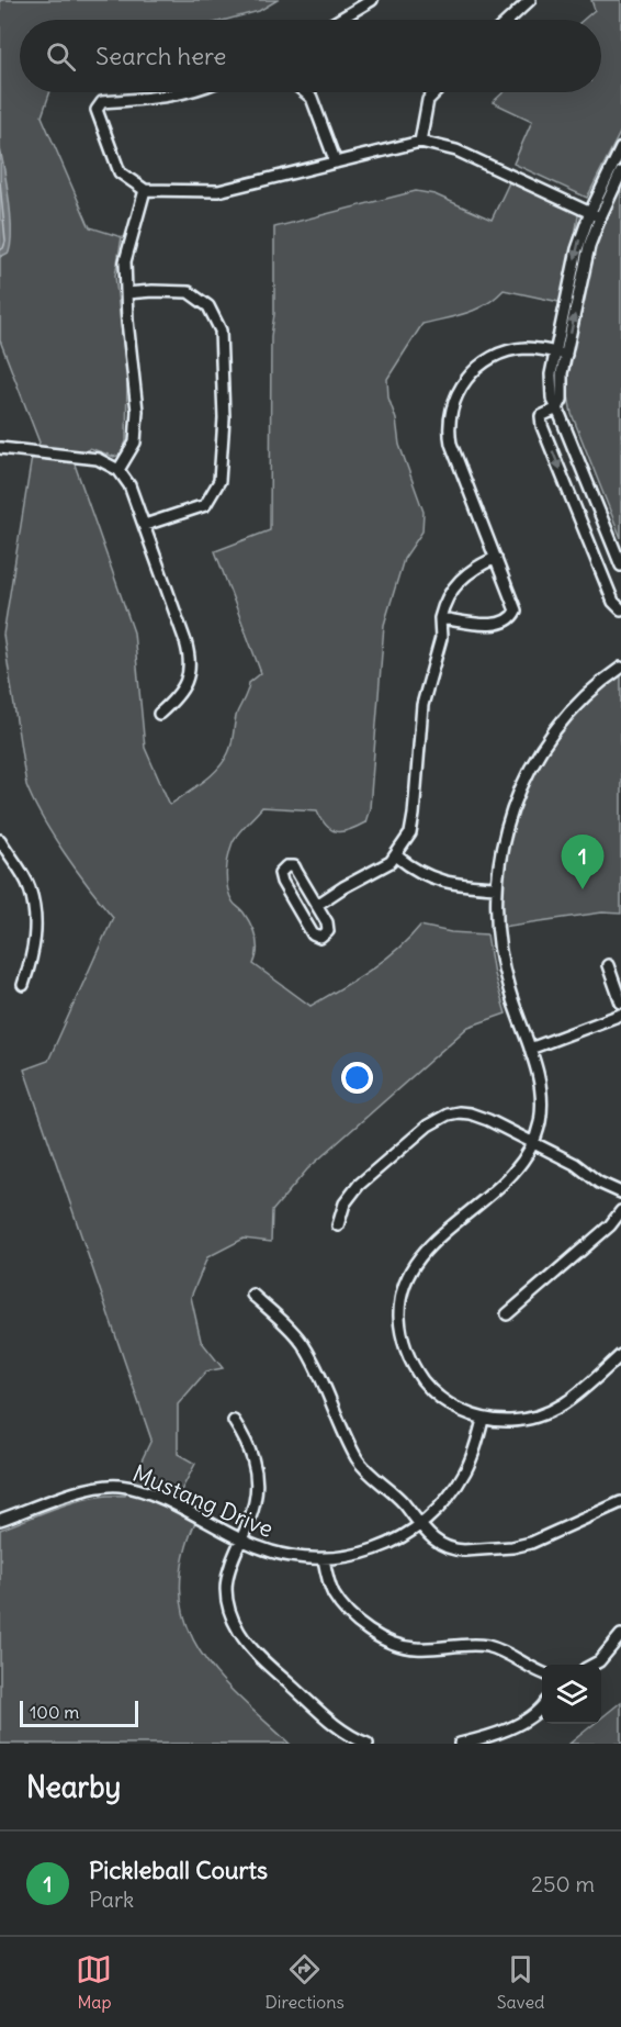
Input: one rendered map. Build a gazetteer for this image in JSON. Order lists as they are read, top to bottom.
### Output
{
  "streets": {
    "street": ["Mustang Drive"]
  },
  "scale_bar": "100 m",
  "page": {
    "search": "Search here",
    "pins": "1",
    "scale": "100 m",
    "heading": "Nearby",
    "list": [
      {
        "mark": "1",
        "name": "Pickleball Courts",
        "note": "Park",
        "value": "250 m"
      }
    ],
    "nav": ["Map", "Directions", "Saved"]
  }
}
